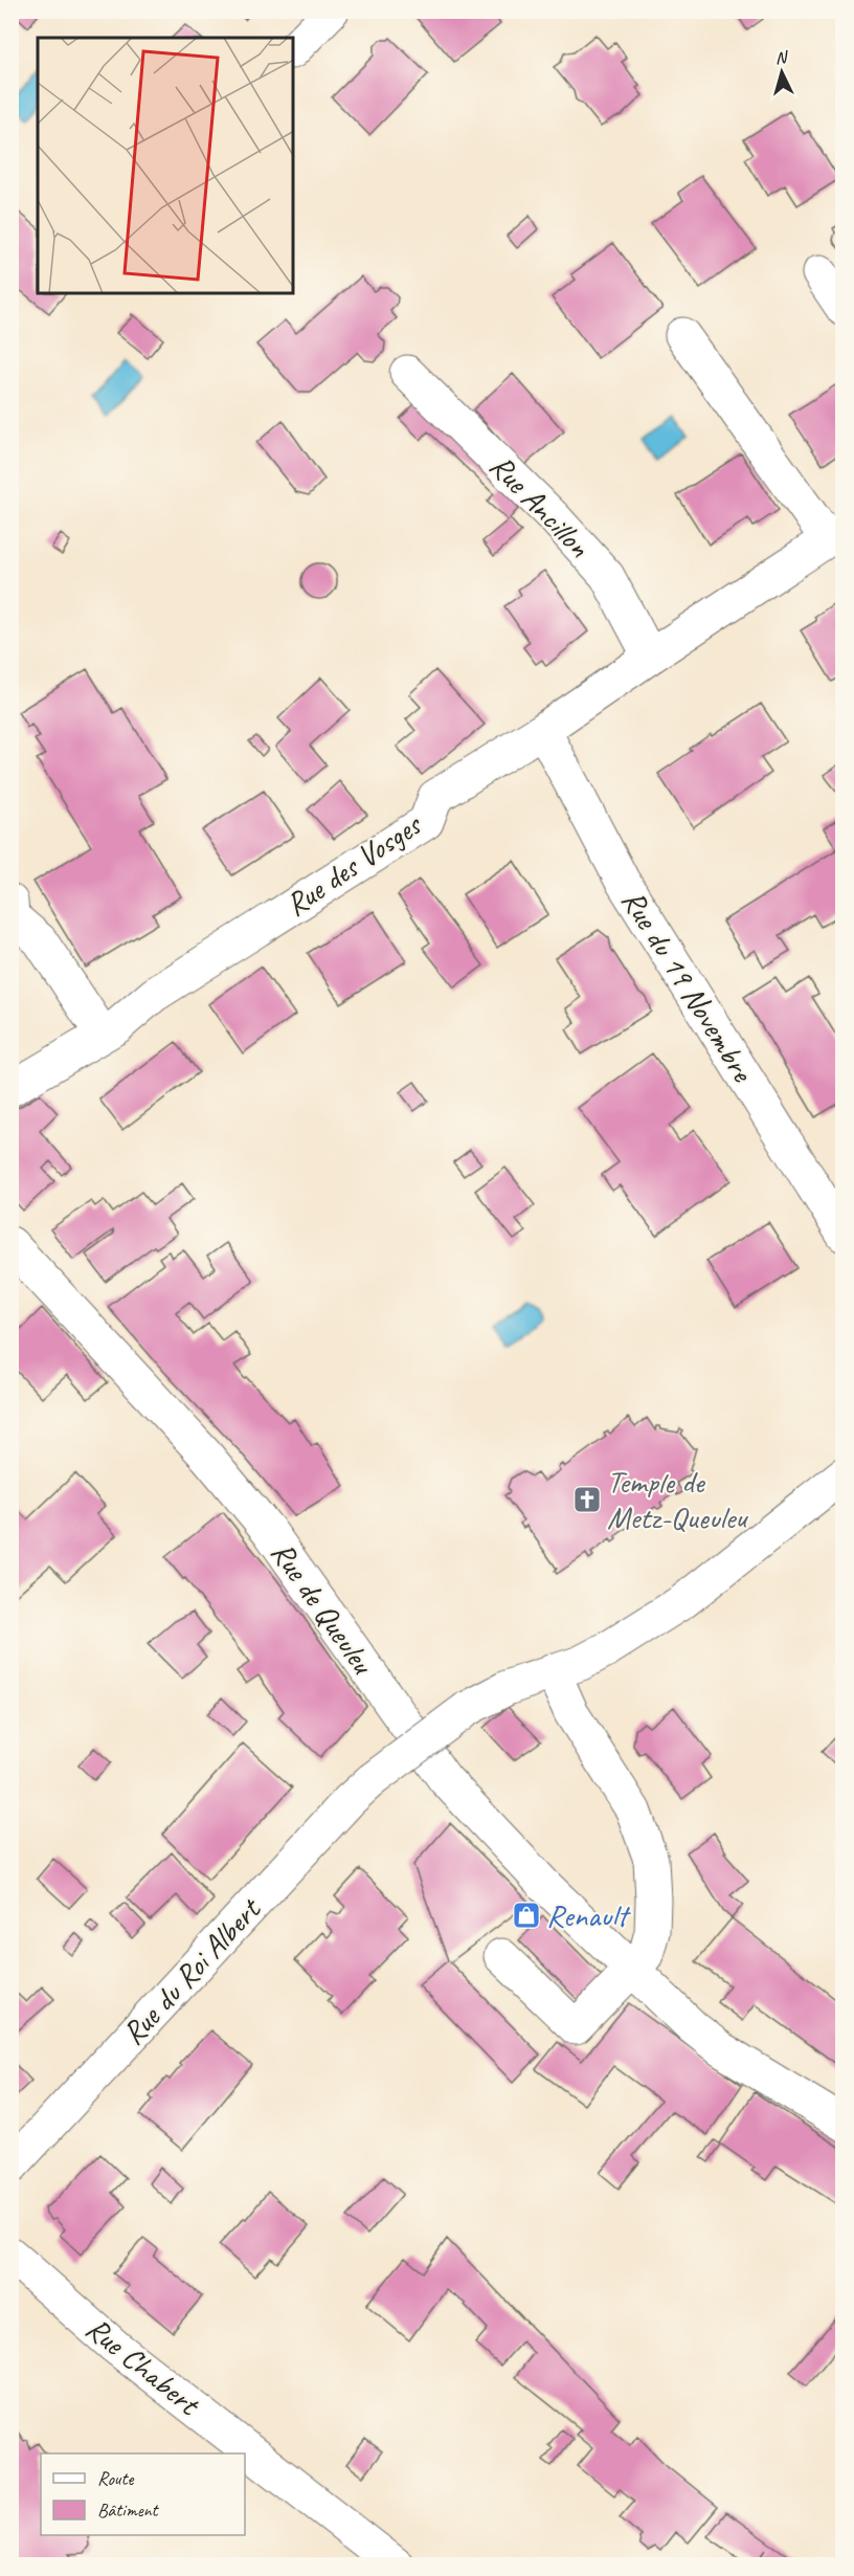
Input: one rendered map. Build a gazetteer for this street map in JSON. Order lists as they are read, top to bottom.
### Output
{
  "streets": {
    "street": [
      "Rue Ancillon",
      "Rue des Vosges",
      "Rue du 19 Novembre",
      "Rue de Queuleu",
      "Rue du Roi Albert",
      "Rue Chabert"
    ]
  },
  "crossings": [
    ["Rue Ancillon", "Rue des Vosges"],
    ["Rue des Vosges", "Rue du 19 Novembre"]
  ],
  "places": {
    "church": ["Temple de Metz-Queuleu"],
    "shop": ["Renault"]
  },
  "legend": ["Route", "Bâtiment"],
  "north": "top"
}
